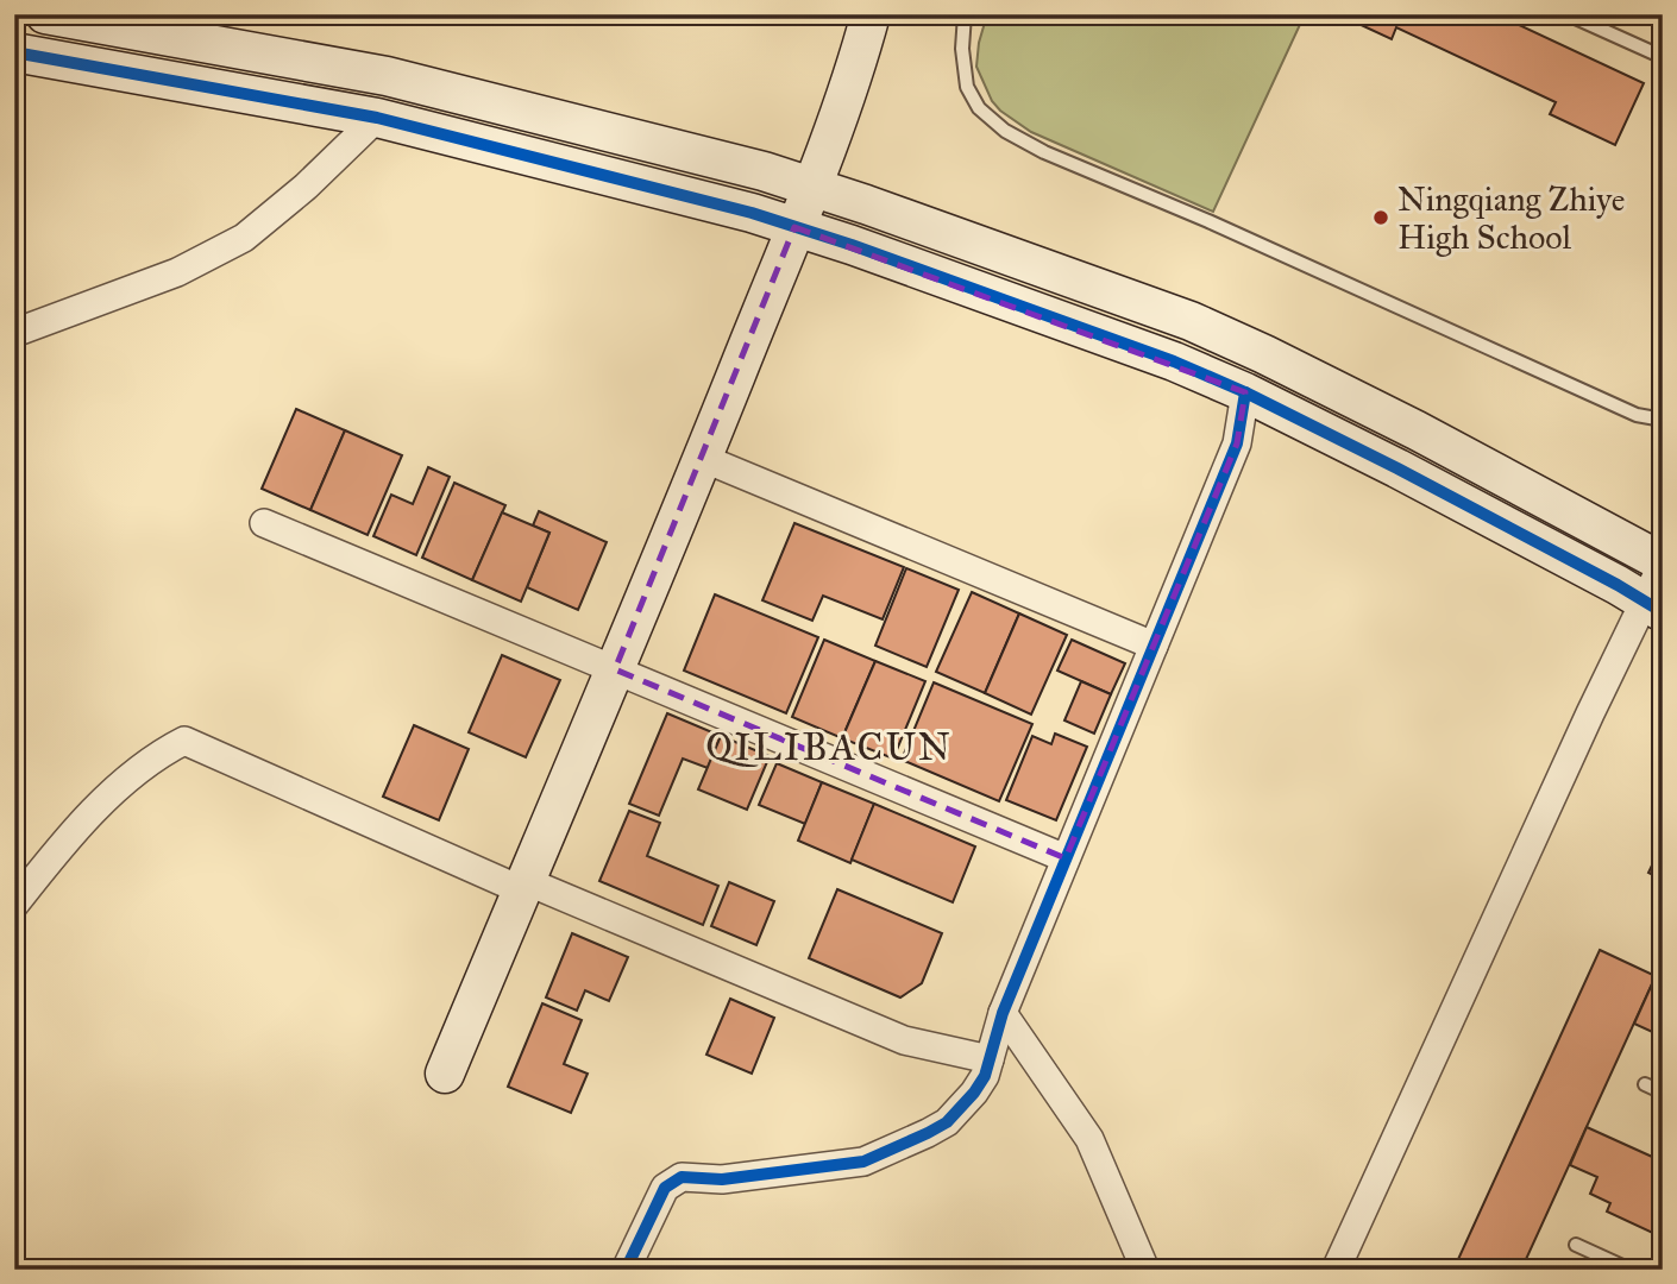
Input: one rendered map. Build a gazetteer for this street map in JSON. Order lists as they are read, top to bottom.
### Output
{
  "districts": ["QILIBACUN"],
  "places": ["Ningqiang Zhiye High School"]
}
